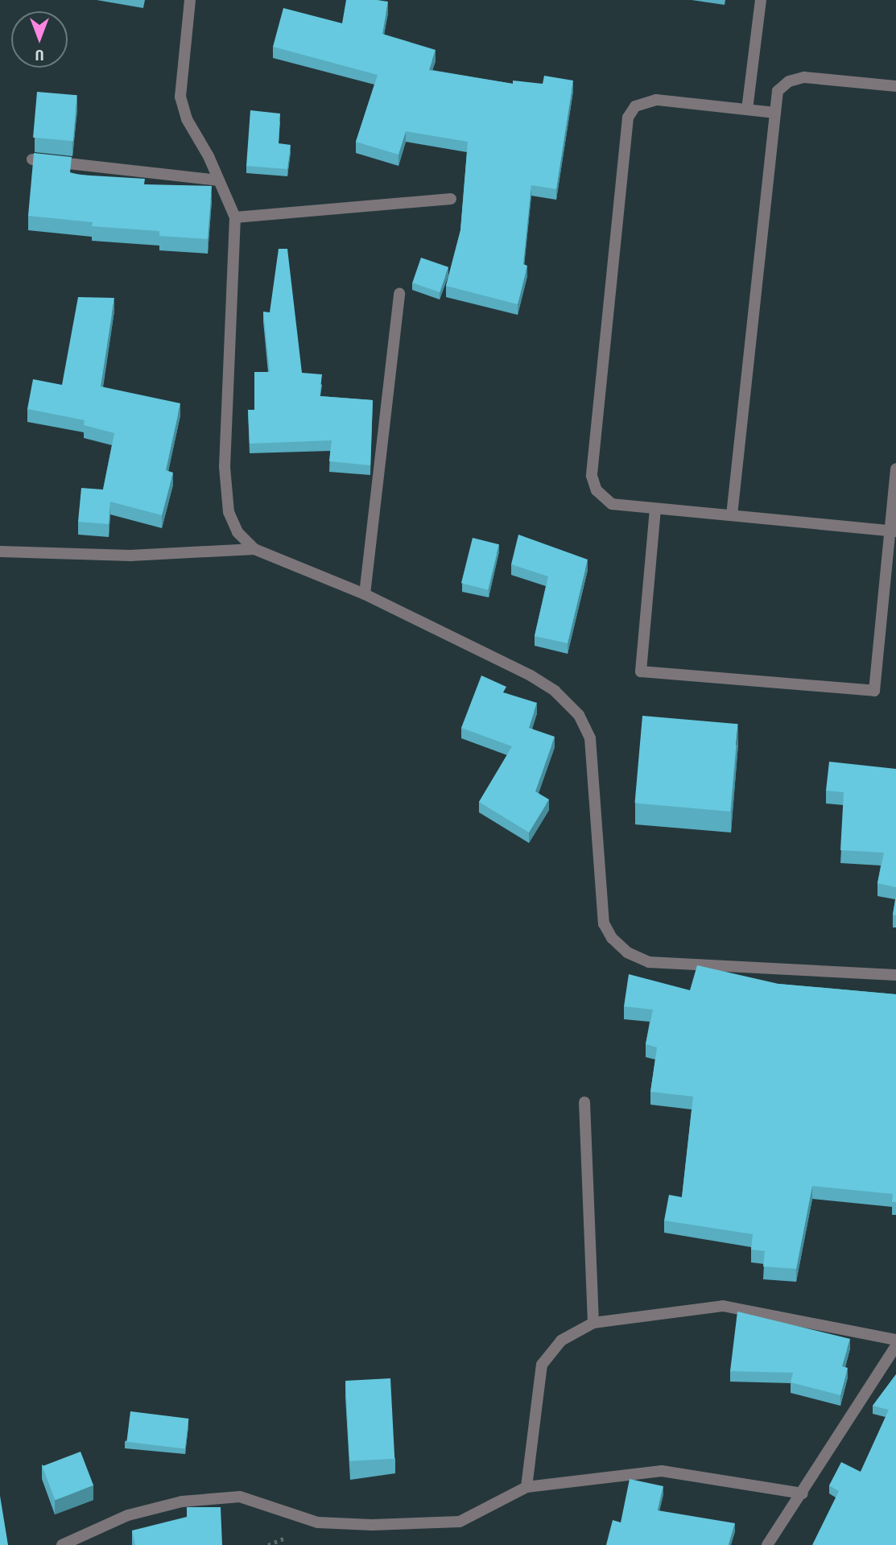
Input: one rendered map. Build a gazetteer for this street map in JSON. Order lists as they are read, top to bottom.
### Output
{
  "north": "bottom"
}
